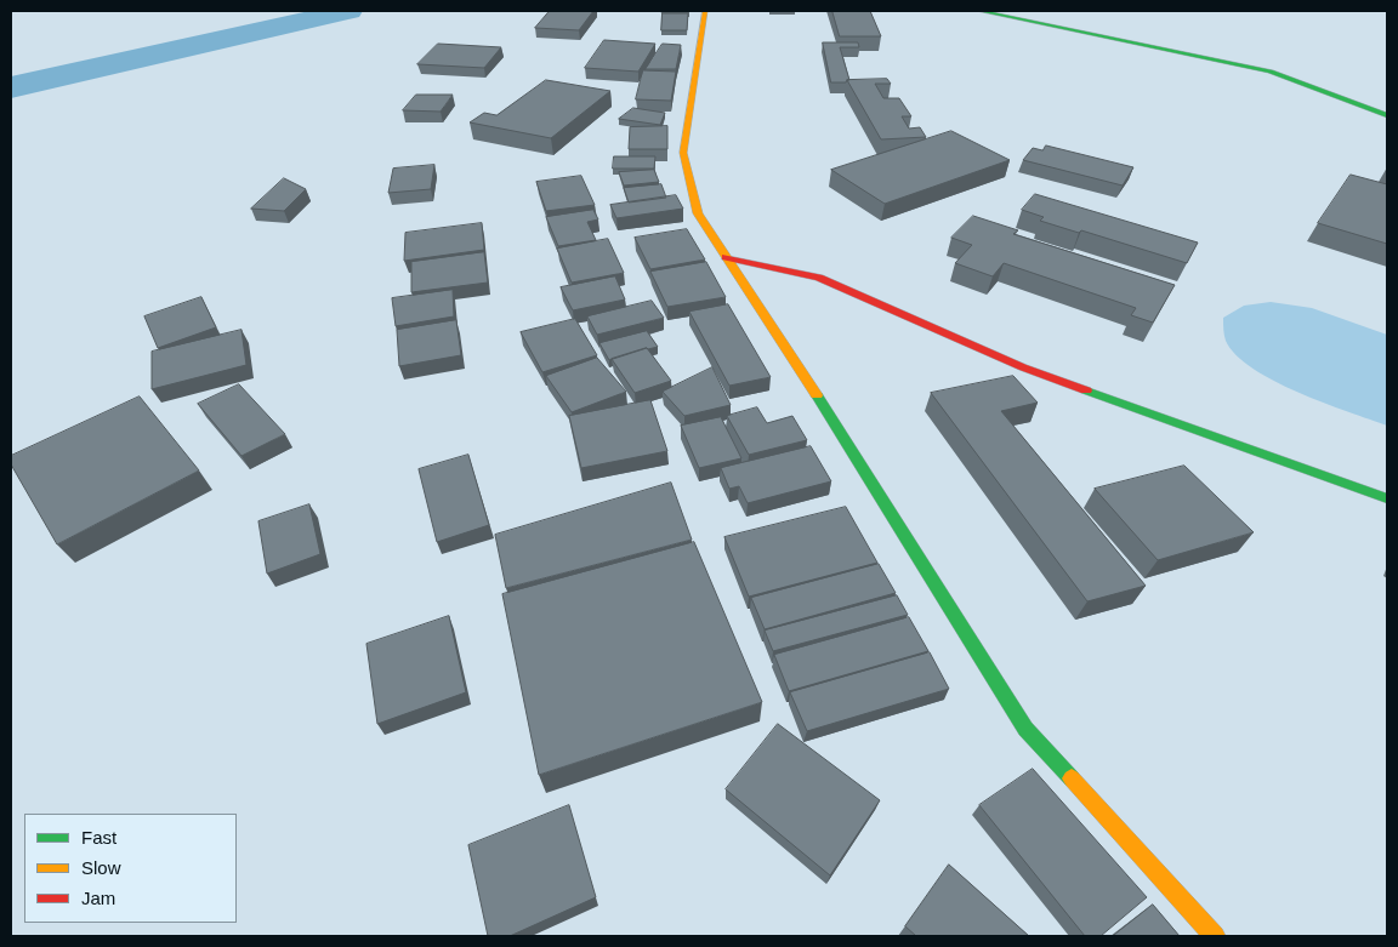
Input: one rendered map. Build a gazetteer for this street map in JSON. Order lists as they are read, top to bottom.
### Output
{
  "legend": ["Fast", "Slow", "Jam"]
}
